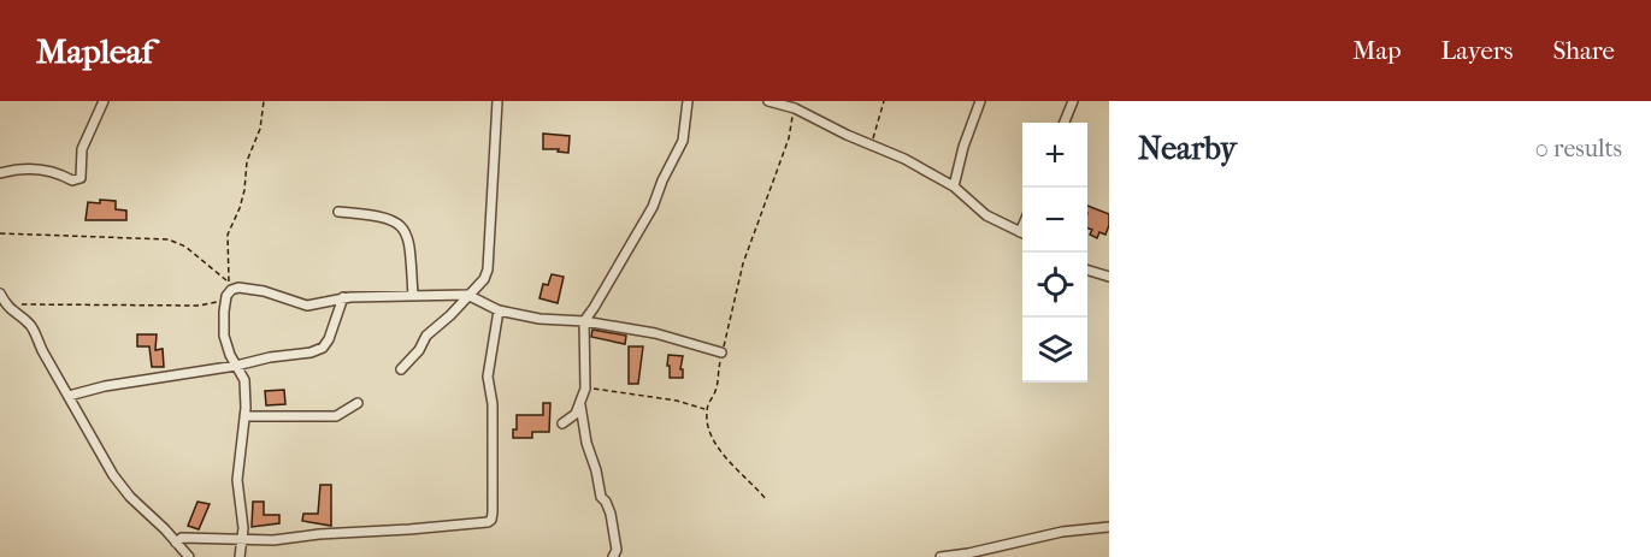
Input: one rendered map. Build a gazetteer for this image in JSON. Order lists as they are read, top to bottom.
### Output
{
  "page": {
    "header": "Mapleaf",
    "nav": ["Map", "Layers", "Share"],
    "heading": ["Nearby", "0 results"],
    "map_buttons": ["+", "−"]
  }
}
